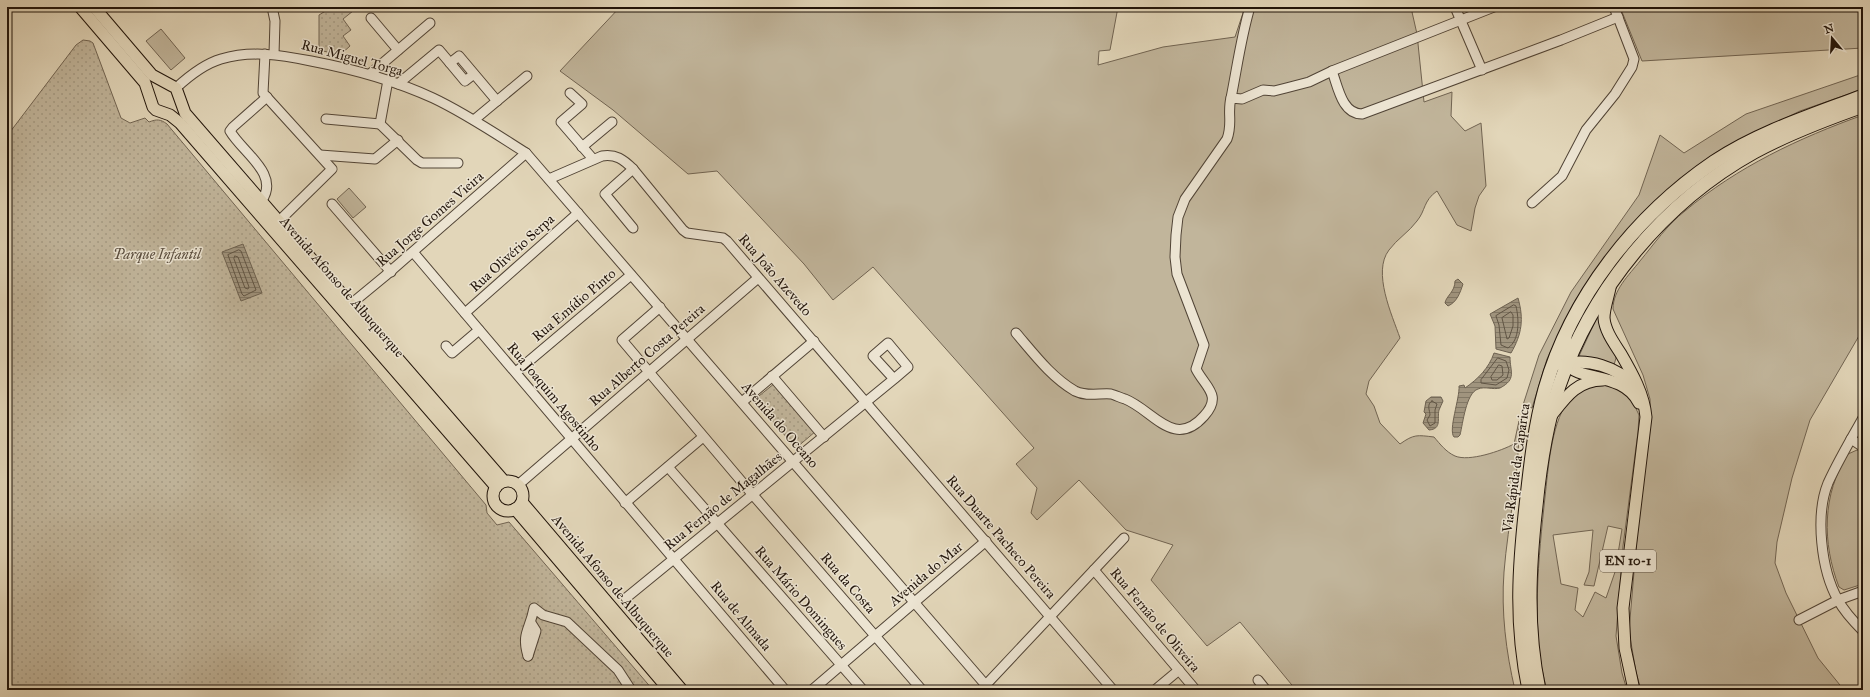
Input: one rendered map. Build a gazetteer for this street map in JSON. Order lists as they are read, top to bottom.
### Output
{
  "streets": {
    "highway": ["Via Rápida da Caparica"],
    "main road": ["Avenida Afonso de Albuquerque", "EN 10-1"],
    "street": [
      "Rua Miguel Torga",
      "Rua Jorge Gomes Vieira",
      "Rua Olivério Serpa",
      "Rua João Azevedo",
      "Rua Emídio Pinto",
      "Rua Alberto Costa Pereira",
      "Rua Joaquim Agostinho",
      "Avenida do Oceano",
      "Rua Fernão de Magalhães",
      "Rua Duarte Pacheco Pereira",
      "Avenida do Mar",
      "Rua da Costa",
      "Rua Mário Domingues",
      "Rua de Almada",
      "Rua Fernão de Oliveira"
    ]
  },
  "crossings": [
    ["Rua Miguel Torga", "Rua Jorge Gomes Vieira"],
    ["Rua Miguel Torga", "Rua João Azevedo"],
    ["Rua Miguel Torga", "Avenida Afonso de Albuquerque"],
    ["Rua Miguel Torga", "Avenida do Oceano"],
    ["Rua Jorge Gomes Vieira", "Avenida Afonso de Albuquerque"],
    ["Rua Jorge Gomes Vieira", "Rua Joaquim Agostinho"],
    ["Rua Olivério Serpa", "Rua Joaquim Agostinho"],
    ["Rua Olivério Serpa", "Avenida do Oceano"],
    ["Rua João Azevedo", "Rua Alberto Costa Pereira"],
    ["Rua João Azevedo", "Avenida do Oceano"],
    ["Rua João Azevedo", "Rua Fernão de Magalhães"],
    ["Rua João Azevedo", "Rua Duarte Pacheco Pereira"],
    ["Avenida Afonso de Albuquerque", "Rua Alberto Costa Pereira"],
    ["Rua Emídio Pinto", "Rua Joaquim Agostinho"],
    ["Rua Emídio Pinto", "Avenida do Oceano"],
    ["Rua Alberto Costa Pereira", "Rua Joaquim Agostinho"],
    ["Rua Alberto Costa Pereira", "Avenida do Oceano"],
    ["Rua Alberto Costa Pereira", "Rua da Costa"],
    ["Rua Joaquim Agostinho", "Rua Fernão de Magalhães"],
    ["Rua Joaquim Agostinho", "Rua de Almada"],
    ["Avenida do Oceano", "Rua Fernão de Magalhães"],
    ["Avenida do Oceano", "Avenida do Mar"],
    ["Avenida do Oceano", "Rua da Costa"],
    ["Via Rápida da Caparica", "EN 10-1"],
    ["Rua Fernão de Magalhães", "Rua Duarte Pacheco Pereira"],
    ["Rua Fernão de Magalhães", "Rua da Costa"],
    ["Rua Fernão de Magalhães", "Rua Mário Domingues"],
    ["Rua Fernão de Magalhães", "Rua de Almada"],
    ["Rua Duarte Pacheco Pereira", "Avenida do Mar"],
    ["Avenida do Mar", "Rua da Costa"],
    ["Avenida do Mar", "Rua Mário Domingues"]
  ],
  "parks": ["Parque Infantil"],
  "north": "top"
}
